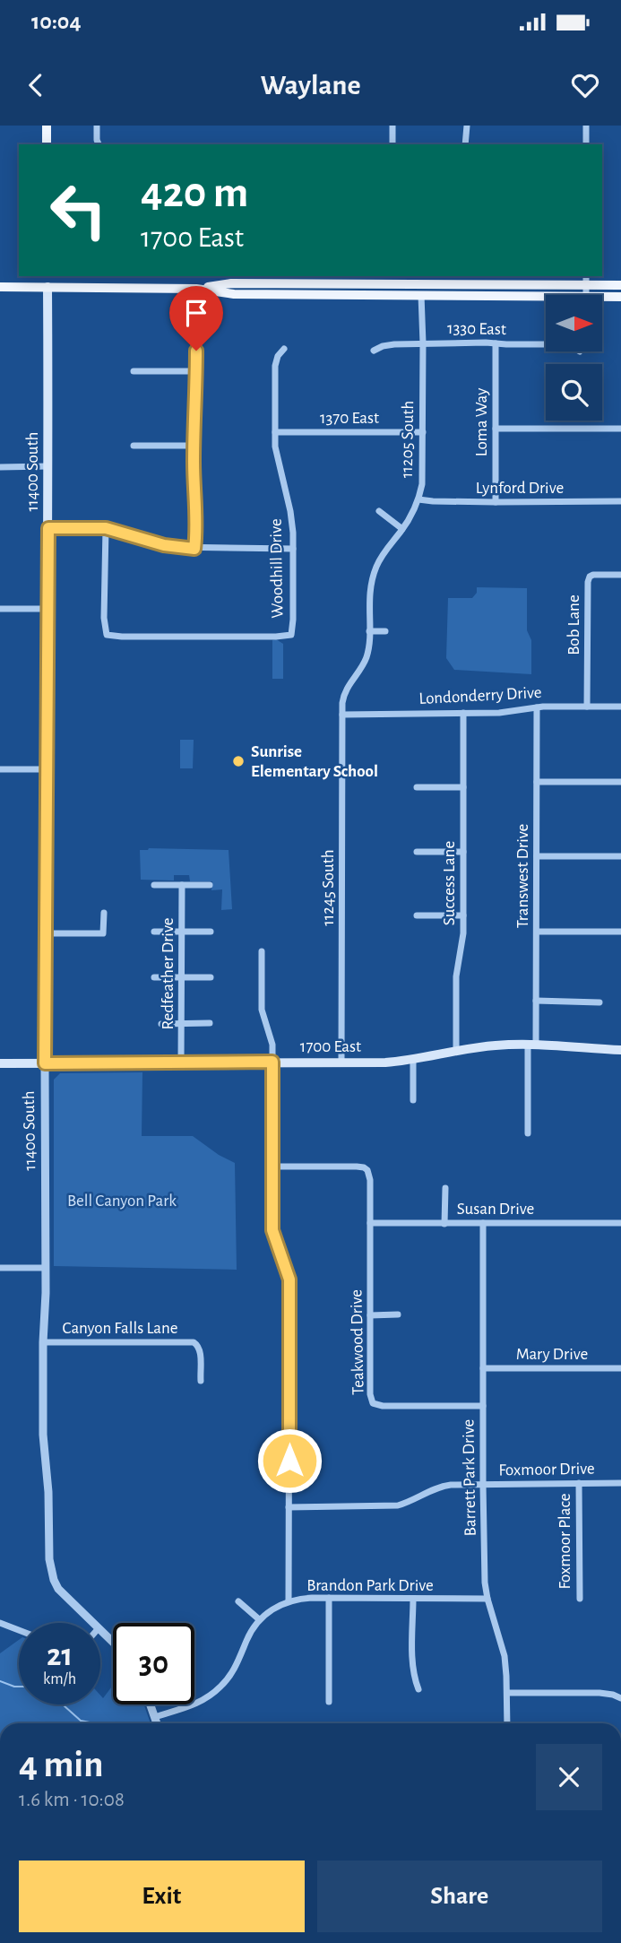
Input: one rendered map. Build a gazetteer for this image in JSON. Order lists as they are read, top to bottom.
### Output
{
  "streets": {
    "main road": ["11400 South", "1700 East"],
    "street": [
      "1330 East",
      "1370 East",
      "Loma Way",
      "11205 South",
      "Lynford Drive",
      "Woodhill Drive",
      "Bob Lane",
      "Londonderry Drive",
      "Transwest Drive",
      "Success Lane",
      "11245 South",
      "Redfeather Drive",
      "Susan Drive",
      "Canyon Falls Lane",
      "Teakwood Drive",
      "Mary Drive",
      "Foxmoor Drive",
      "Barrett Park Drive",
      "Foxmoor Place",
      "Brandon Park Drive"
    ]
  },
  "crossings": [
    ["1330 East", "Loma Way"],
    ["1330 East", "11205 South"],
    ["1370 East", "11205 South"],
    ["1370 East", "Woodhill Drive"],
    ["Loma Way", "Lynford Drive"],
    ["11205 South", "Lynford Drive"],
    ["11205 South", "Londonderry Drive"],
    ["11205 South", "11245 South"],
    ["11400 South", "1700 East"],
    ["11400 South", "Canyon Falls Lane"],
    ["Bob Lane", "Londonderry Drive"],
    ["Londonderry Drive", "Transwest Drive"],
    ["Londonderry Drive", "Success Lane"],
    ["Londonderry Drive", "11245 South"],
    ["Transwest Drive", "1700 East"],
    ["Success Lane", "1700 East"],
    ["11245 South", "1700 East"],
    ["Redfeather Drive", "1700 East"],
    ["Susan Drive", "Teakwood Drive"],
    ["Susan Drive", "Barrett Park Drive"],
    ["Teakwood Drive", "Barrett Park Drive"],
    ["Mary Drive", "Barrett Park Drive"],
    ["Foxmoor Drive", "Barrett Park Drive"],
    ["Foxmoor Drive", "Foxmoor Place"],
    ["Barrett Park Drive", "Brandon Park Drive"]
  ],
  "parks": ["Bell Canyon Park"],
  "places": ["Sunrise Elementary School"],
  "north": "right",
  "page": {
    "status": "10:04",
    "header": "Waylane",
    "turn": ["420 m", "1700 East"],
    "speed": "21 km/h",
    "limit": "30",
    "heading": ["4 min", "1.6 km · 10:08"],
    "buttons": ["Exit", "Share"]
  }
}
